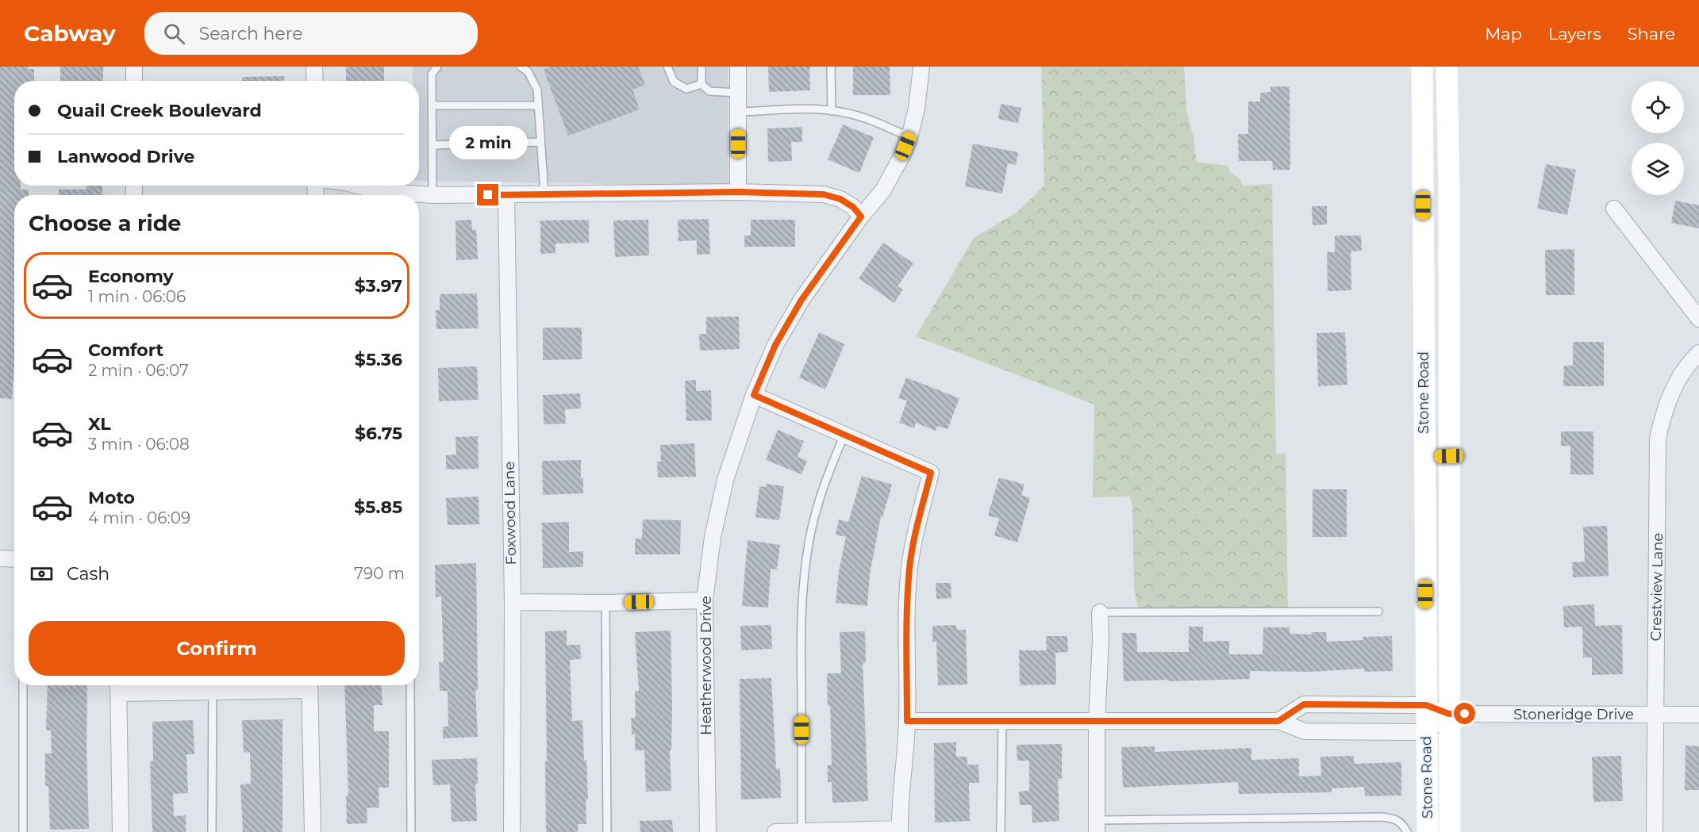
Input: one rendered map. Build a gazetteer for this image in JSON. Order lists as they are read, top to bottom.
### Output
{
  "streets": {
    "main road": ["Stone Road"],
    "street": [
      "Foxwood Lane",
      "Crestview Lane",
      "Heatherwood Drive",
      "Stoneridge Drive"
    ]
  },
  "crossings": [
    ["Stone Road", "Stoneridge Drive"],
    ["Crestview Lane", "Stoneridge Drive"]
  ],
  "page": {
    "header": "Cabway",
    "search": "Search here",
    "nav": ["Map", "Layers", "Share"],
    "banner": ["Quail Creek Boulevard", "Lanwood Drive"],
    "bubble": "2 min",
    "heading": "Choose a ride",
    "list": [
      {
        "name": "Economy",
        "note": "1 min · 06:06",
        "value": "$3.97"
      },
      {
        "name": "Comfort",
        "note": "2 min · 06:07",
        "value": "$5.36"
      },
      {
        "name": "XL",
        "note": "3 min · 06:08",
        "value": "$6.75"
      },
      {
        "name": "Moto",
        "note": "4 min · 06:09",
        "value": "$5.85"
      }
    ],
    "pay": ["Cash", "790 m"],
    "buttons": "Confirm"
  }
}
